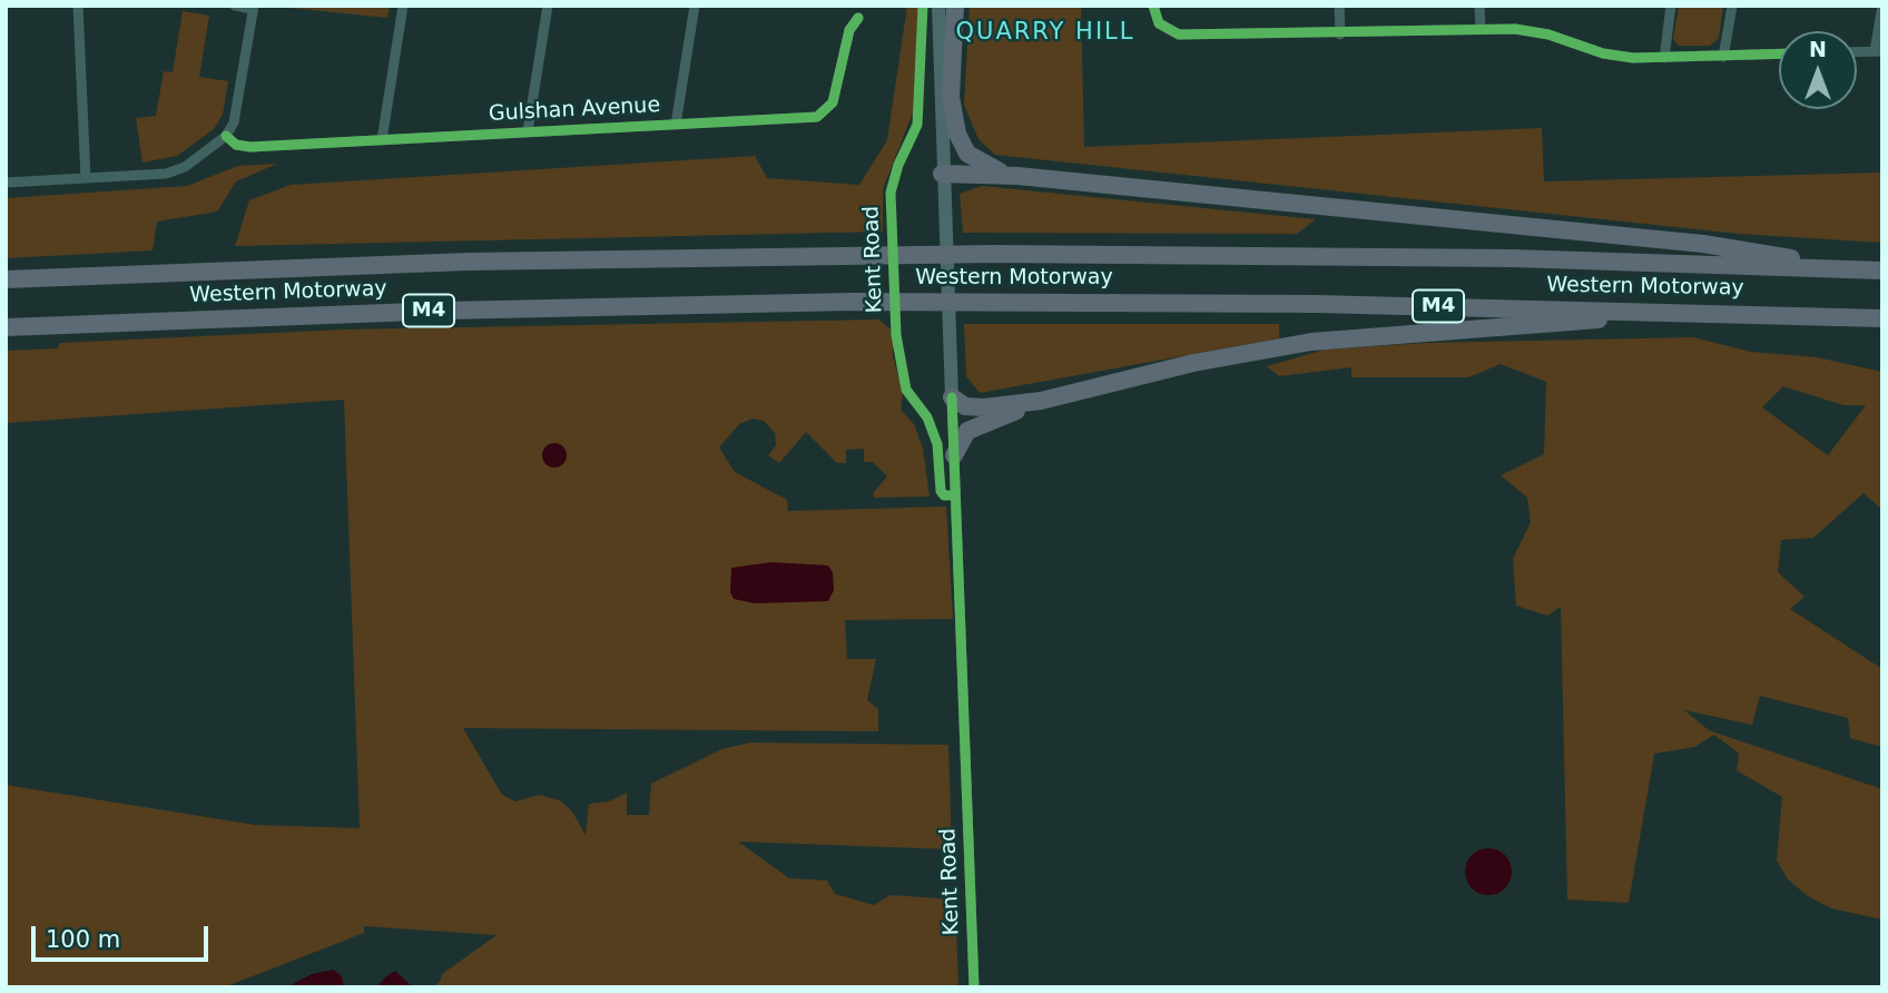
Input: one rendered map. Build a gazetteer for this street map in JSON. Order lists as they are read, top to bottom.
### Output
{
  "streets": {
    "highway": ["Western Motorway", "M4"],
    "main road": ["Kent Road"],
    "street": ["Gulshan Avenue"]
  },
  "districts": ["QUARRY HILL"],
  "scale_bar": "100 m",
  "north": "top"
}
